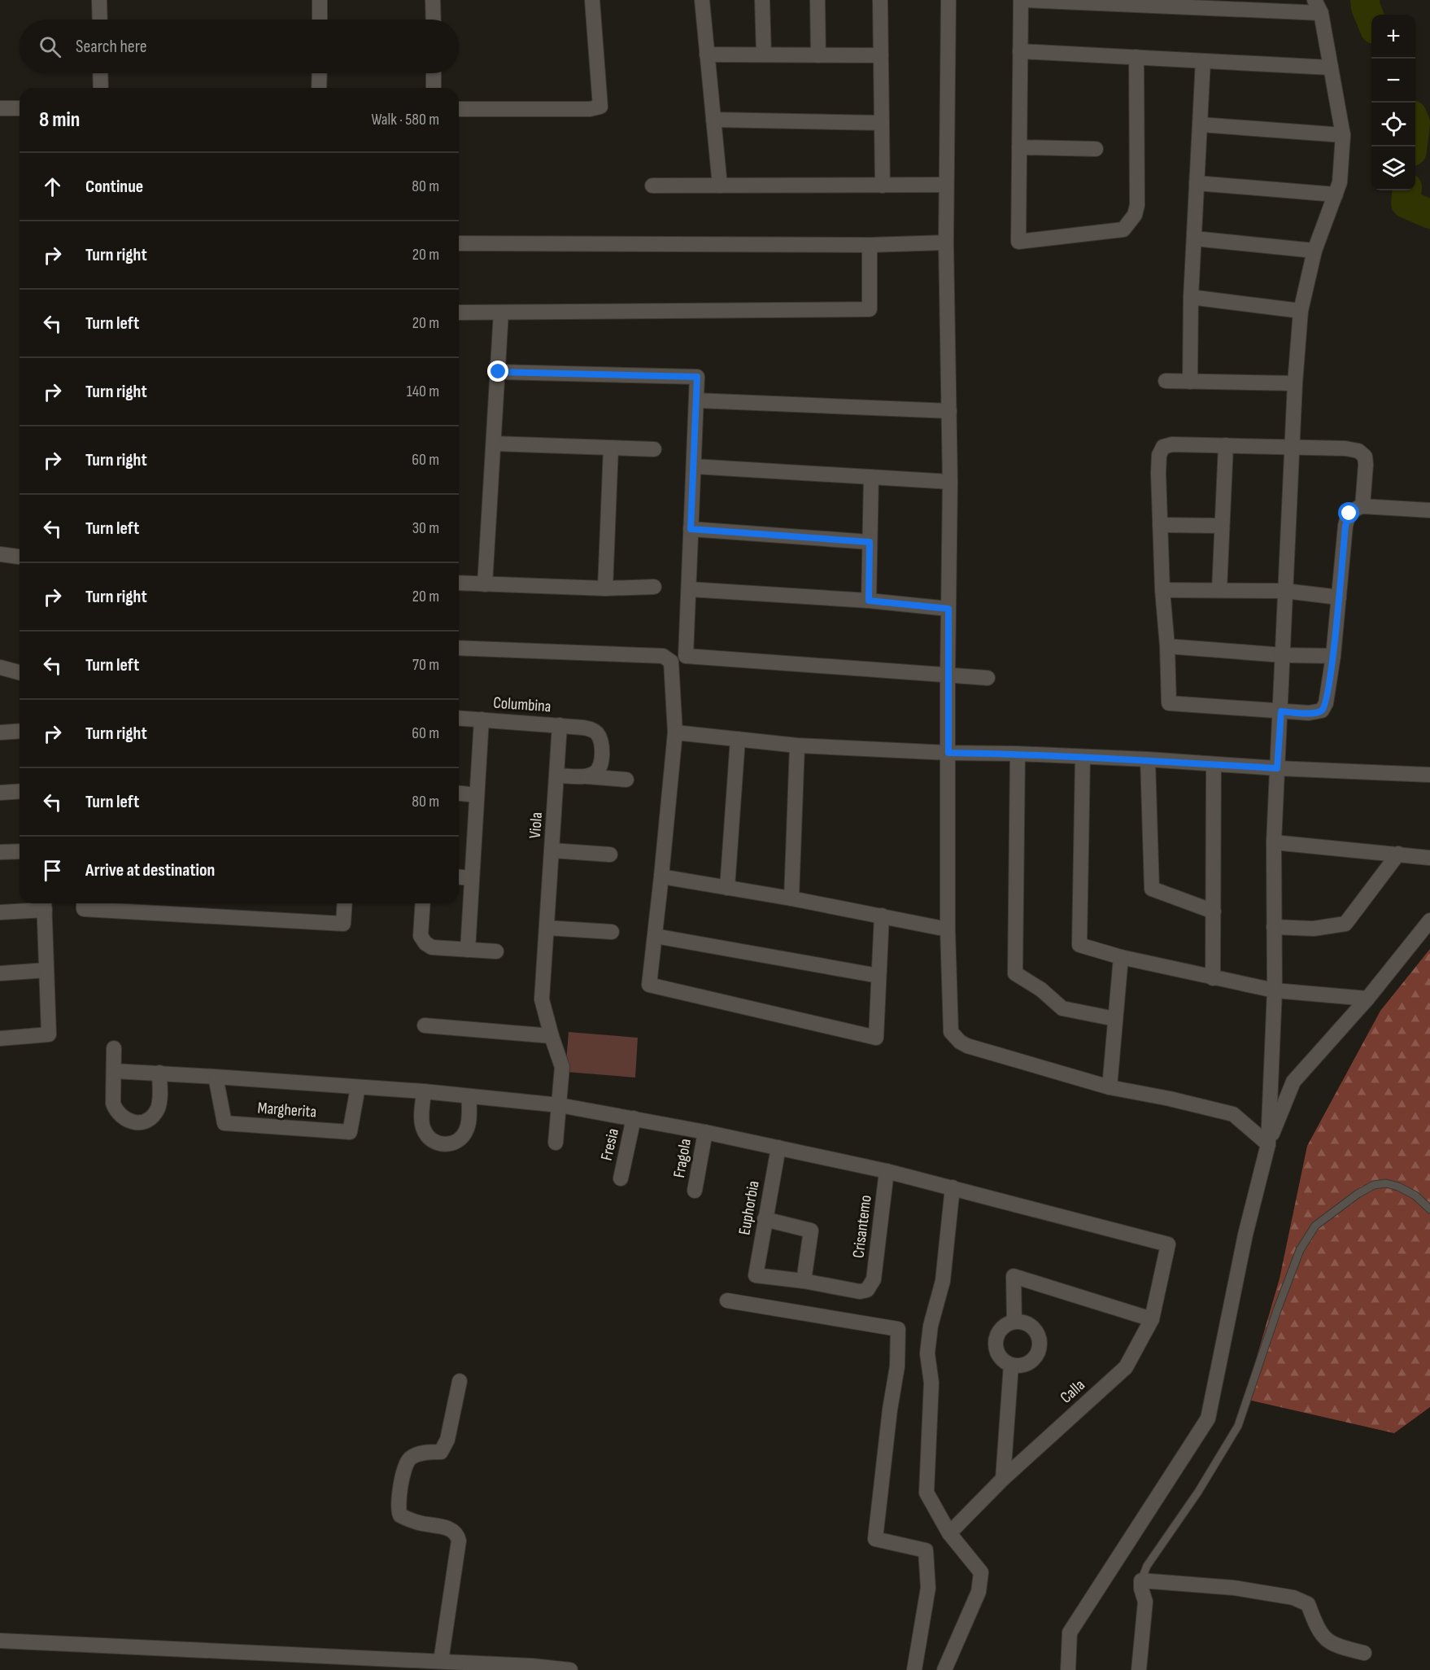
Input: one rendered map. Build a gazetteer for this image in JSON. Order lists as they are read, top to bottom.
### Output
{
  "streets": {
    "street": [
      "Columbina",
      "Viola",
      "Margherita",
      "Fresia",
      "Fragola",
      "Euphorbia",
      "Crisantemo",
      "Calla"
    ]
  },
  "crossings": [
    ["Columbina", "Viola"],
    ["Euphorbia", "Crisantemo"]
  ],
  "page": {
    "map_buttons": ["+", "−"],
    "search": "Search here",
    "heading": ["8 min", "Walk · 580 m"],
    "list": [
      ["Continue", "80 m"],
      ["Turn right", "20 m"],
      ["Turn left", "20 m"],
      ["Turn right", "140 m"],
      ["Turn right", "60 m"],
      ["Turn left", "30 m"],
      ["Turn right", "20 m"],
      ["Turn left", "70 m"],
      ["Turn right", "60 m"],
      ["Turn left", "80 m"],
      "Arrive at destination"
    ]
  }
}
